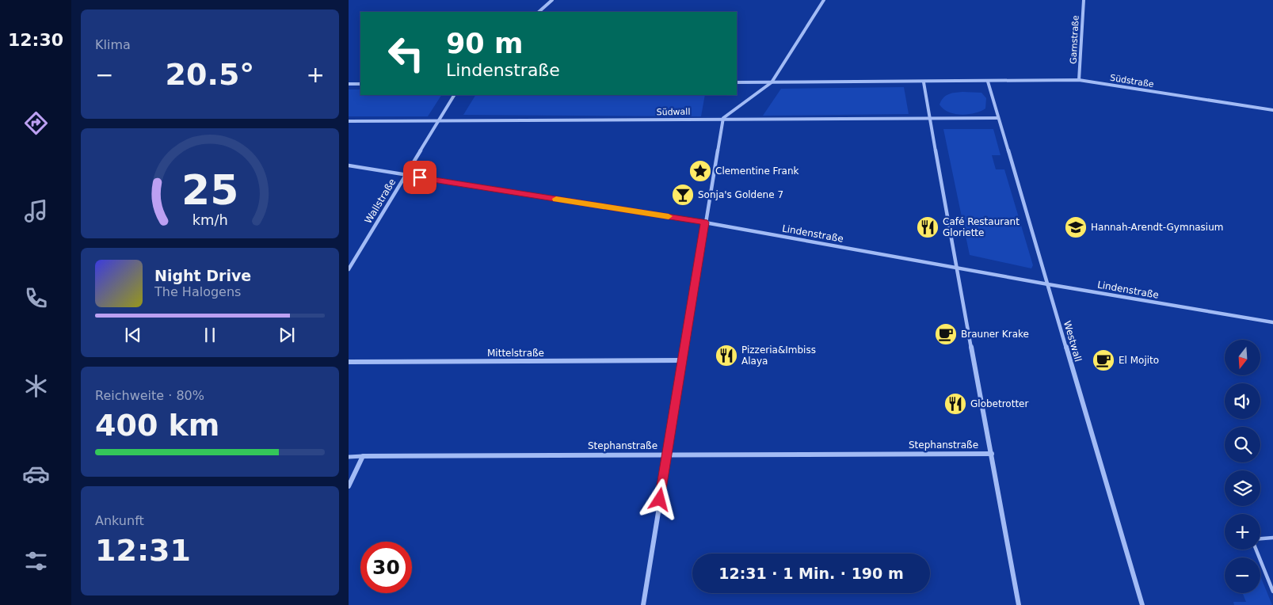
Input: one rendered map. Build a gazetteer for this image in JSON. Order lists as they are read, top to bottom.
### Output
{
  "streets": {
    "street": [
      "Garnstraße",
      "Südstraße",
      "Südwall",
      "Wallstraße",
      "Lindenstraße",
      "Westwall",
      "Mittelstraße",
      "Stephanstraße"
    ]
  },
  "crossings": [
    ["Garnstraße", "Südstraße"],
    ["Südstraße", "Westwall"],
    ["Südwall", "Wallstraße"],
    ["Südwall", "Westwall"],
    ["Wallstraße", "Lindenstraße"],
    ["Lindenstraße", "Westwall"]
  ],
  "places": {
    "place": ["Clementine Frank"],
    "bar": ["Sonja's Goldene 7"],
    "restaurant": ["Café Restaurant Gloriette", "Pizzeria&Imbiss Alaya", "Globetrotter"],
    "school or university": ["Hannah-Arendt-Gymnasium"],
    "cafe": ["Brauner Krake", "El Mojito"]
  },
  "north": "bottom",
  "page": {
    "tabs": "12:30",
    "tile": [
      "Klima",
      ["Reichweite · 80%", "400 km"],
      ["Ankunft", "12:31"]
    ],
    "turn": ["90 m", "Lindenstraße"],
    "heat": ["−", "20.5°", "+"],
    "song": ["Night Drive", "The Halogens"],
    "map_buttons": ["+", "−"],
    "limit": "30",
    "trip": "12:31 · 1 Min. · 190 m",
    "gauge": ["25", "km/h"]
  }
}
